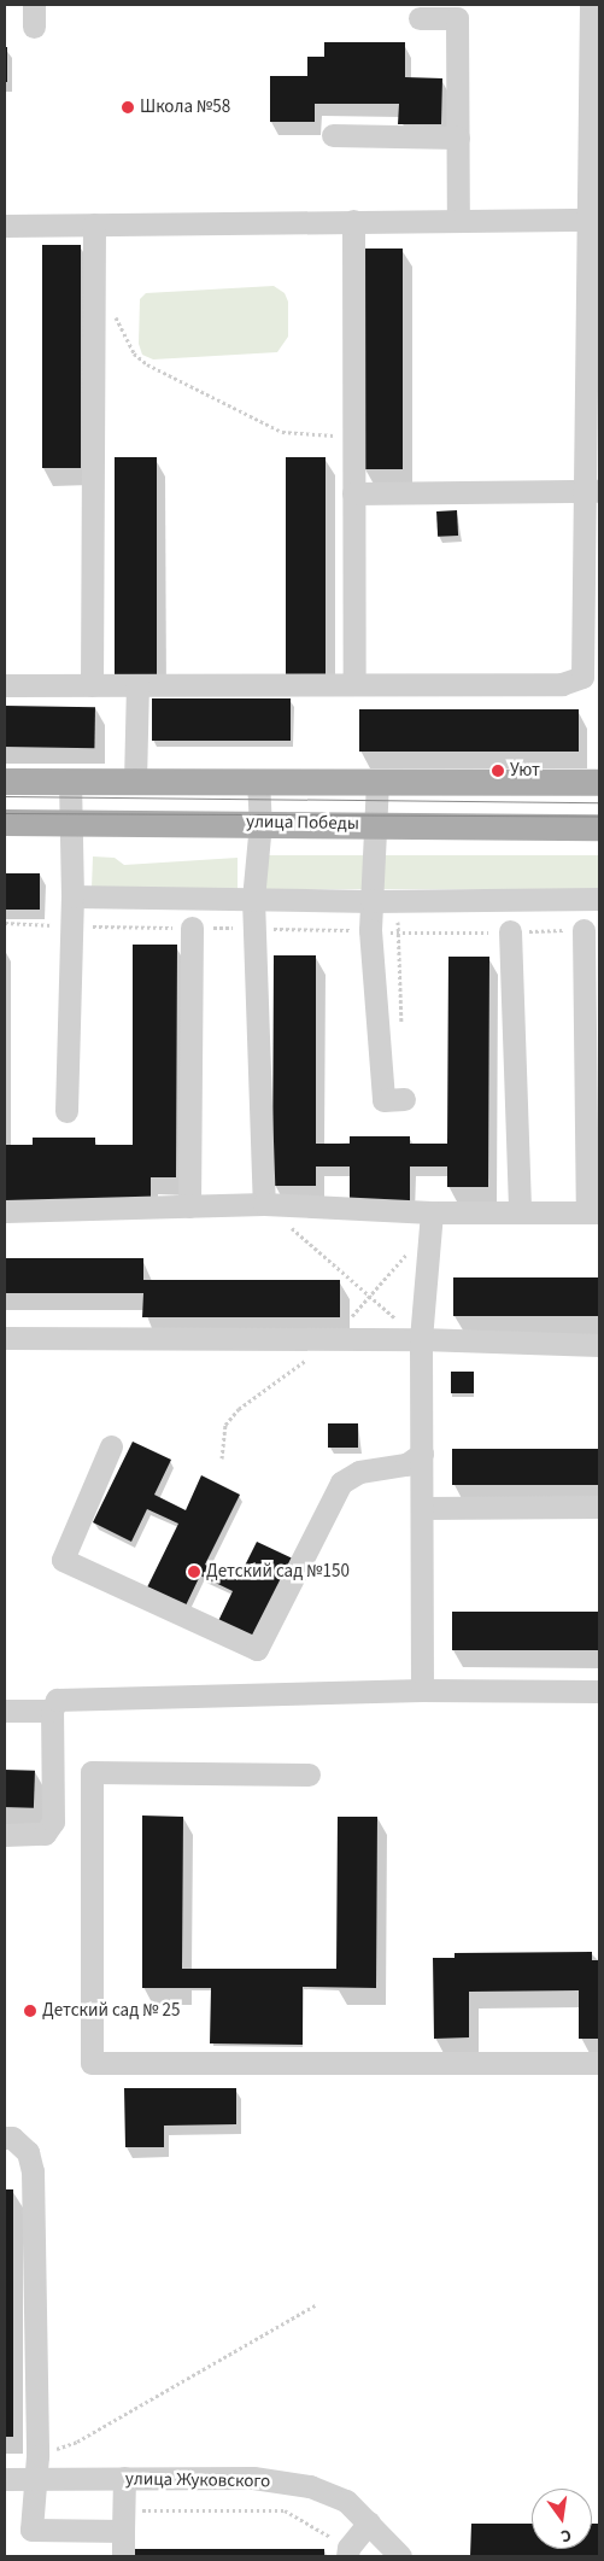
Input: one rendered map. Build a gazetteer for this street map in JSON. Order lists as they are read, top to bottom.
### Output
{
  "streets": {
    "main road": ["улица Победы"],
    "street": ["улица Жуковского"]
  },
  "places": [
    "Школа №58",
    "Уют",
    "Детский сад №150",
    "Детский сад № 25"
  ],
  "north": "bottom"
}
